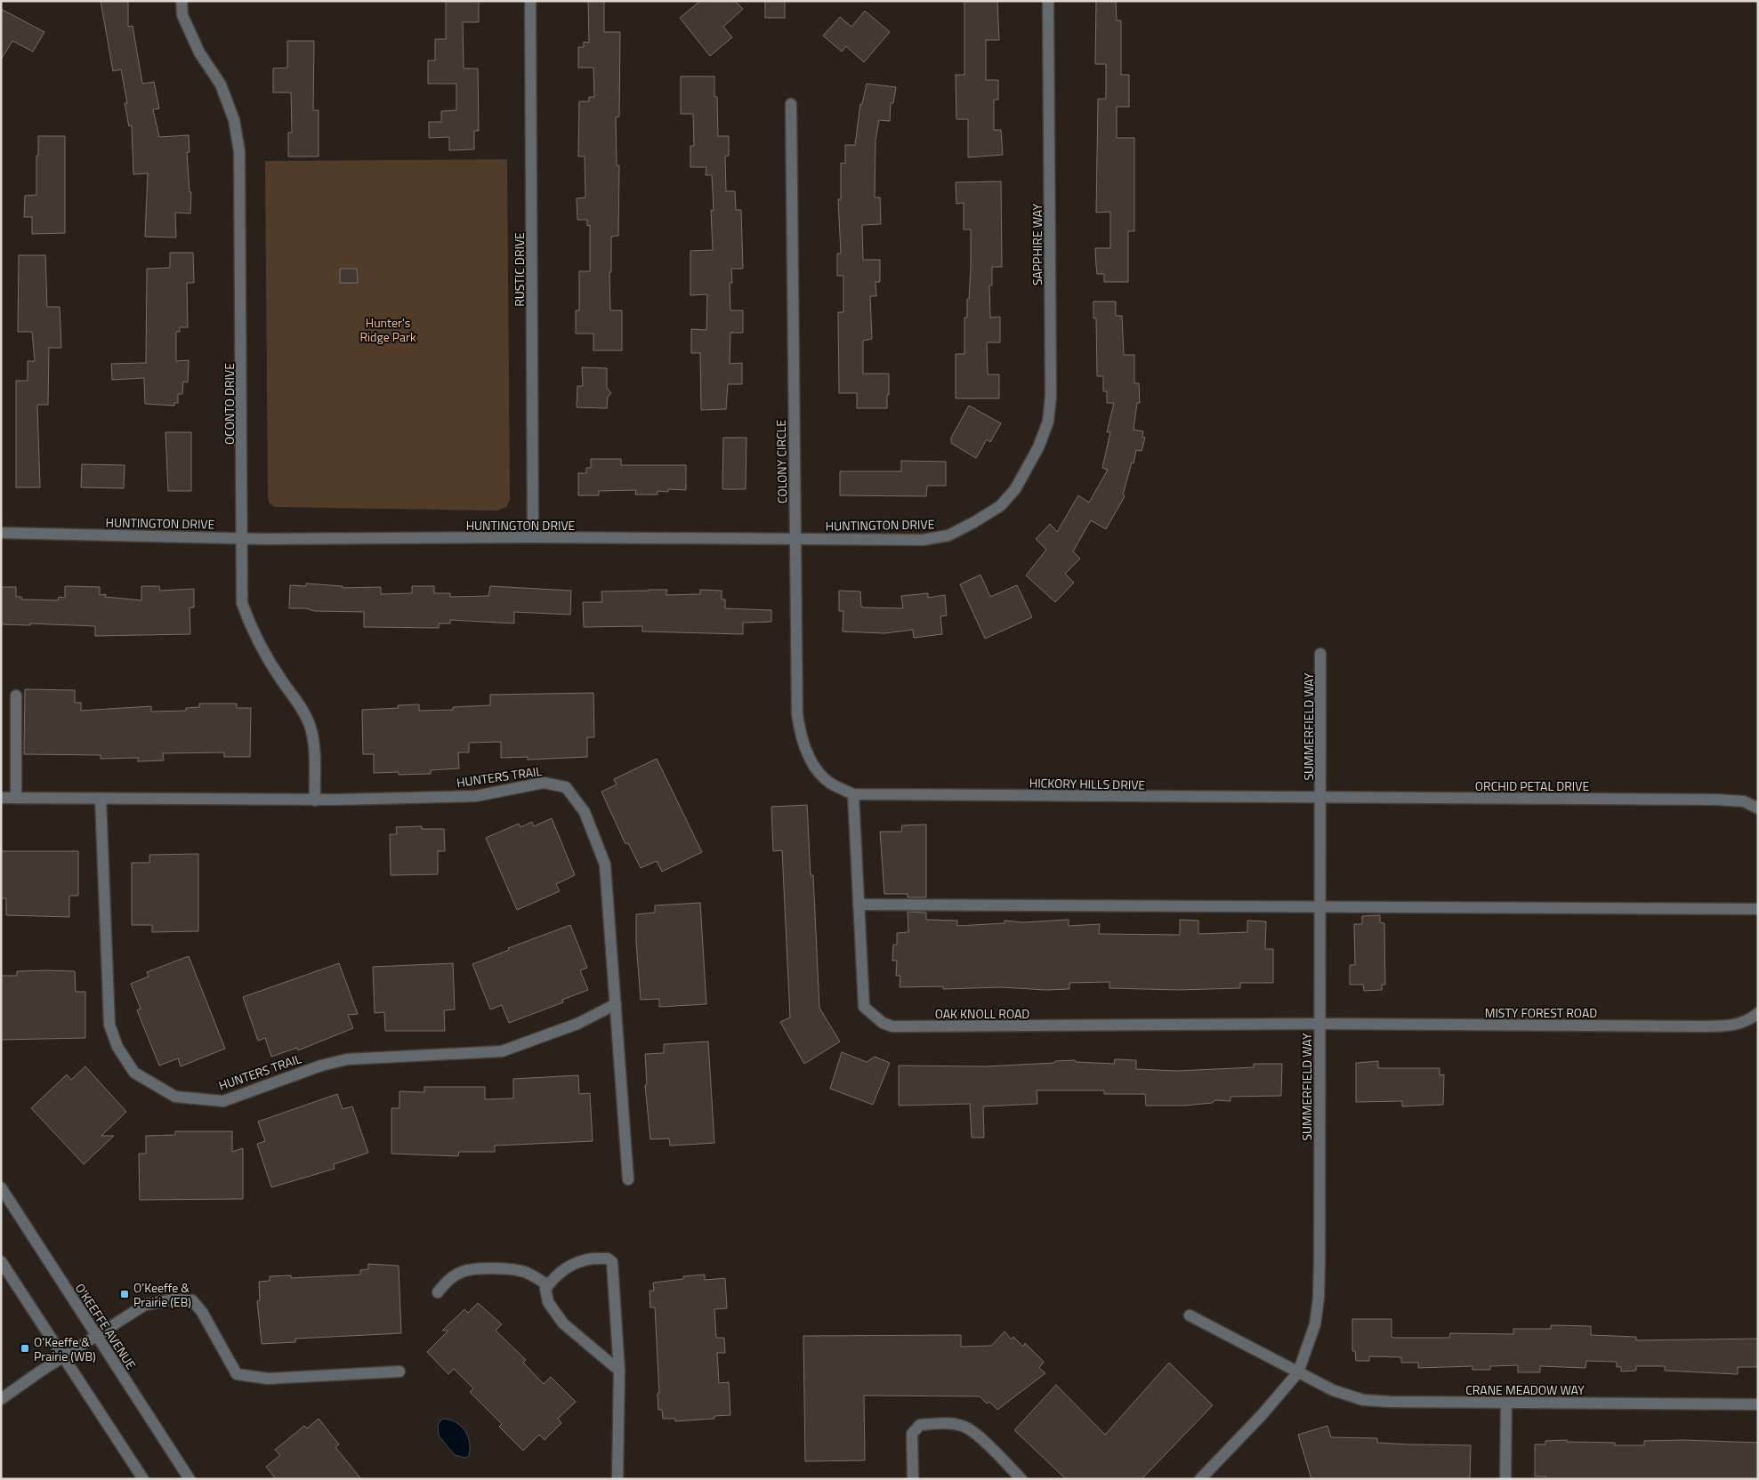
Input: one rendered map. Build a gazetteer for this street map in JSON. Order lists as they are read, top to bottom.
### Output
{
  "streets": {
    "street": [
      "SAPPHIRE WAY",
      "RUSTIC DRIVE",
      "OCONTO DRIVE",
      "COLONY CIRCLE",
      "HUNTINGTON DRIVE",
      "SUMMERFIELD WAY",
      "HUNTERS TRAIL",
      "HICKORY HILLS DRIVE",
      "ORCHID PETAL DRIVE",
      "MISTY FOREST ROAD",
      "OAK KNOLL ROAD",
      "O'KEEFFE AVENUE",
      "CRANE MEADOW WAY"
    ]
  },
  "crossings": [
    ["SAPPHIRE WAY", "HUNTINGTON DRIVE"],
    ["RUSTIC DRIVE", "HUNTINGTON DRIVE"],
    ["OCONTO DRIVE", "HUNTINGTON DRIVE"],
    ["OCONTO DRIVE", "HUNTERS TRAIL"],
    ["COLONY CIRCLE", "HUNTINGTON DRIVE"],
    ["COLONY CIRCLE", "HICKORY HILLS DRIVE"],
    ["COLONY CIRCLE", "OAK KNOLL ROAD"],
    ["SUMMERFIELD WAY", "HICKORY HILLS DRIVE"],
    ["SUMMERFIELD WAY", "ORCHID PETAL DRIVE"],
    ["SUMMERFIELD WAY", "MISTY FOREST ROAD"],
    ["SUMMERFIELD WAY", "OAK KNOLL ROAD"],
    ["SUMMERFIELD WAY", "CRANE MEADOW WAY"],
    ["HICKORY HILLS DRIVE", "ORCHID PETAL DRIVE"],
    ["HICKORY HILLS DRIVE", "OAK KNOLL ROAD"],
    ["MISTY FOREST ROAD", "OAK KNOLL ROAD"]
  ],
  "parks": ["Hunter's Ridge Park"],
  "places": {
    "transit": ["O'Keeffe & Prairie (EB)", "O'Keeffe & Prairie (WB)"]
  }
}
